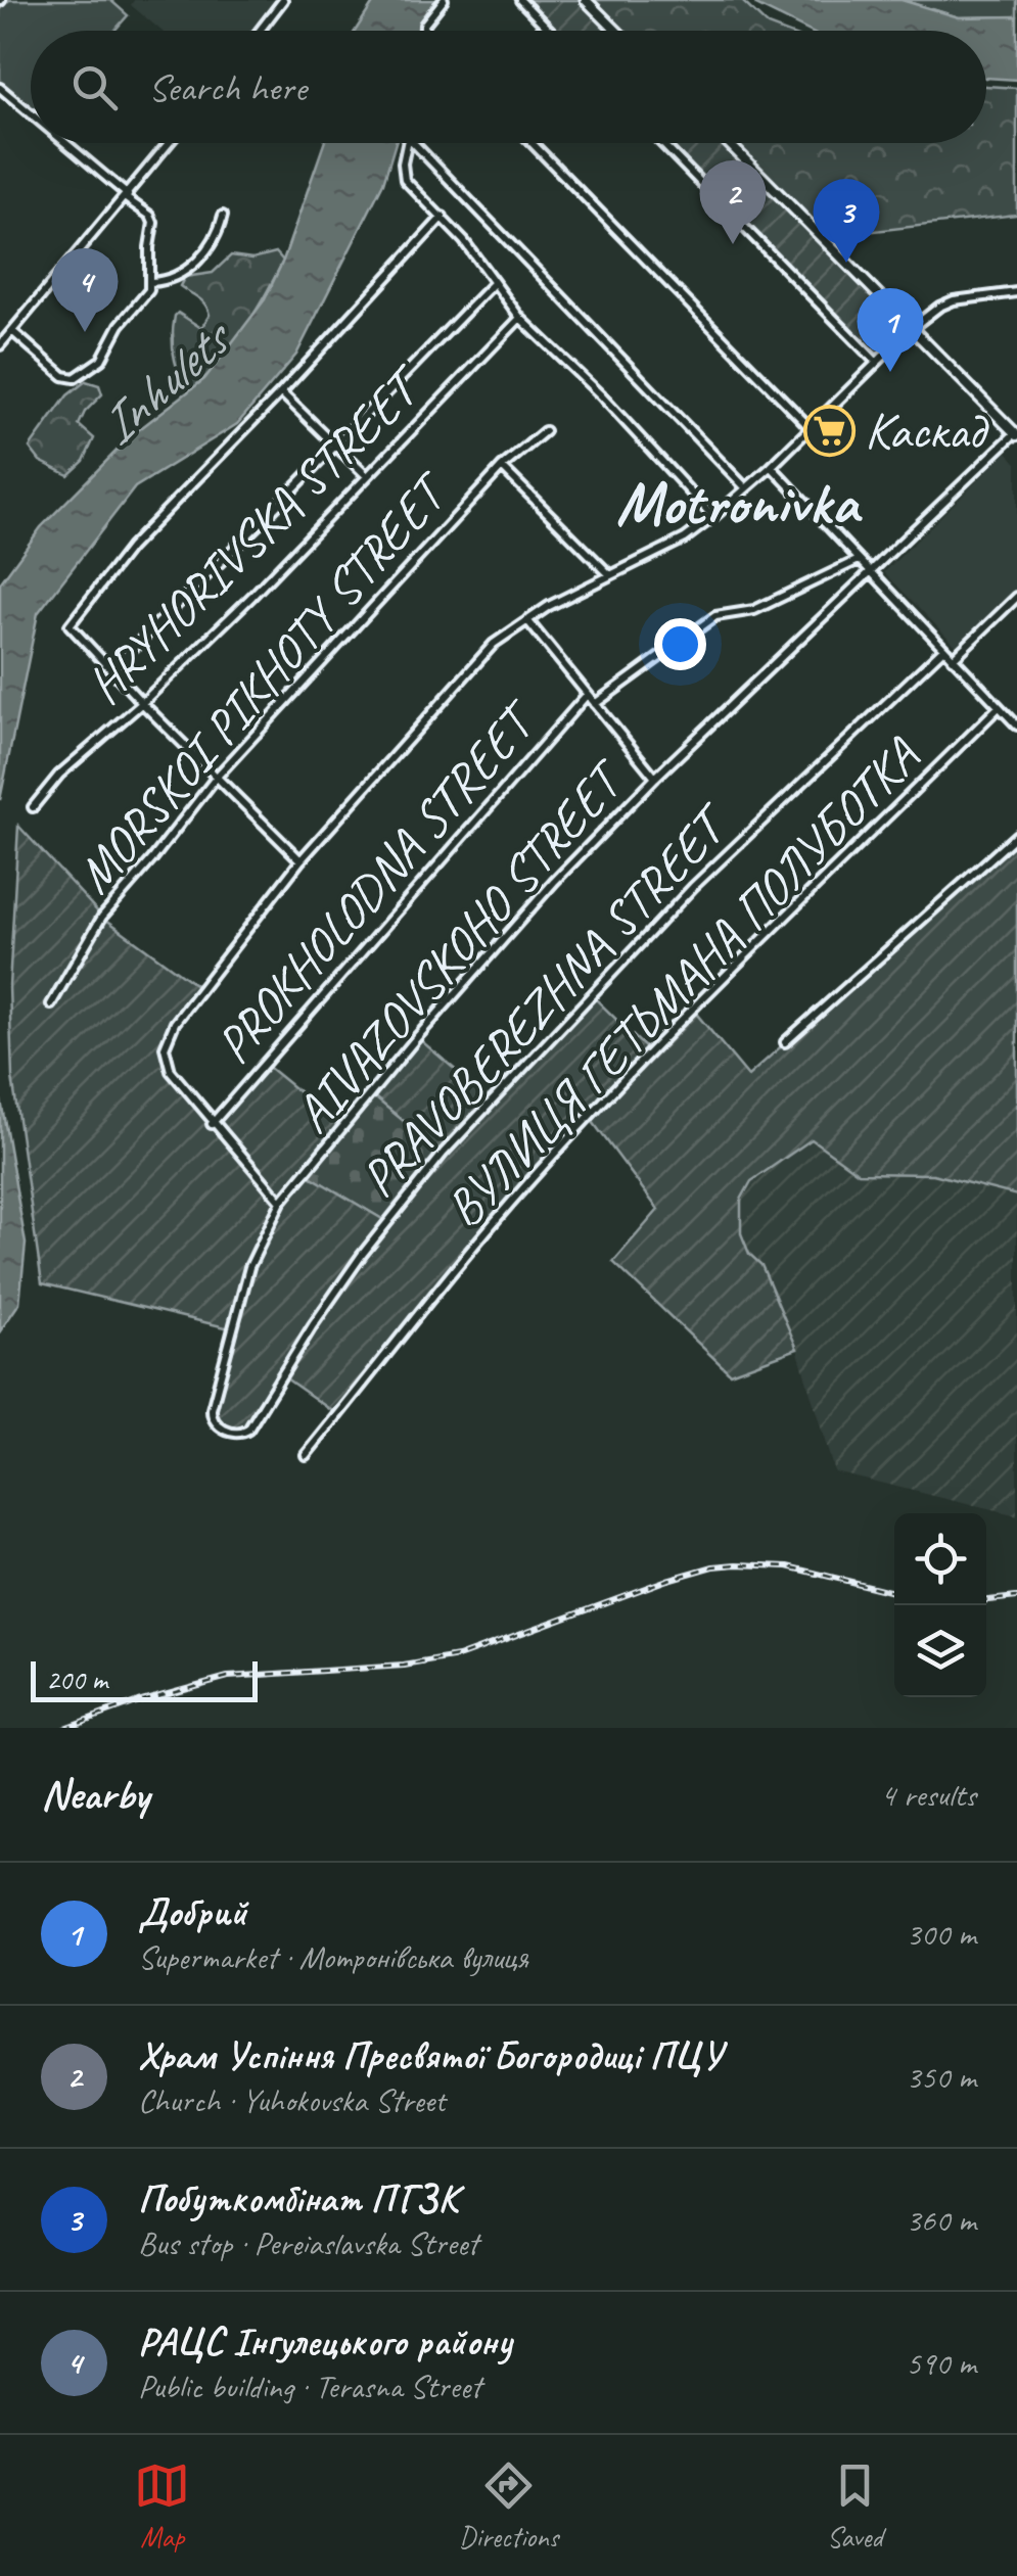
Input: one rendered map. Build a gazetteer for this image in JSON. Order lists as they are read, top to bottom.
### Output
{
  "streets": {
    "street": [
      "HRYHORIVSKA STREET",
      "MORSKOI PIKHOTY STREET",
      "PROKHOLODNA STREET",
      "AIVAZOVSKOHO STREET",
      "ВУЛИЦЯ ГЕТЬМАНА ПОЛУБОТКА",
      "PRAVOBEREZHNA STREET"
    ]
  },
  "crossings": [
    ["AIVAZOVSKOHO STREET", "PRAVOBEREZHNA STREET"]
  ],
  "districts": ["Motronivka"],
  "water": ["Inhulets"],
  "places": {
    "supermarket": ["Каскад"]
  },
  "scale_bar": "200 m",
  "page": {
    "search": "Search here",
    "pins": [
      "2",
      "3",
      "4",
      "1"
    ],
    "scale": "200 m",
    "heading": ["Nearby", "4 results"],
    "list": [
      {
        "mark": "1",
        "name": "Добрий",
        "note": "Supermarket · Мотронівська вулиця",
        "value": "300 m"
      },
      {
        "mark": "2",
        "name": "Храм Успіння Пресвятої Богородиці ПЦУ",
        "note": "Church · Yuhokovska Street",
        "value": "350 m"
      },
      {
        "mark": "3",
        "name": "Побуткомбінат ПГЗК",
        "note": "Bus stop · Pereiaslavska Street",
        "value": "360 m"
      },
      {
        "mark": "4",
        "name": "РАЦС Інгулецького району",
        "note": "Public building · Terasna Street",
        "value": "590 m"
      }
    ],
    "nav": ["Map", "Directions", "Saved"]
  }
}
